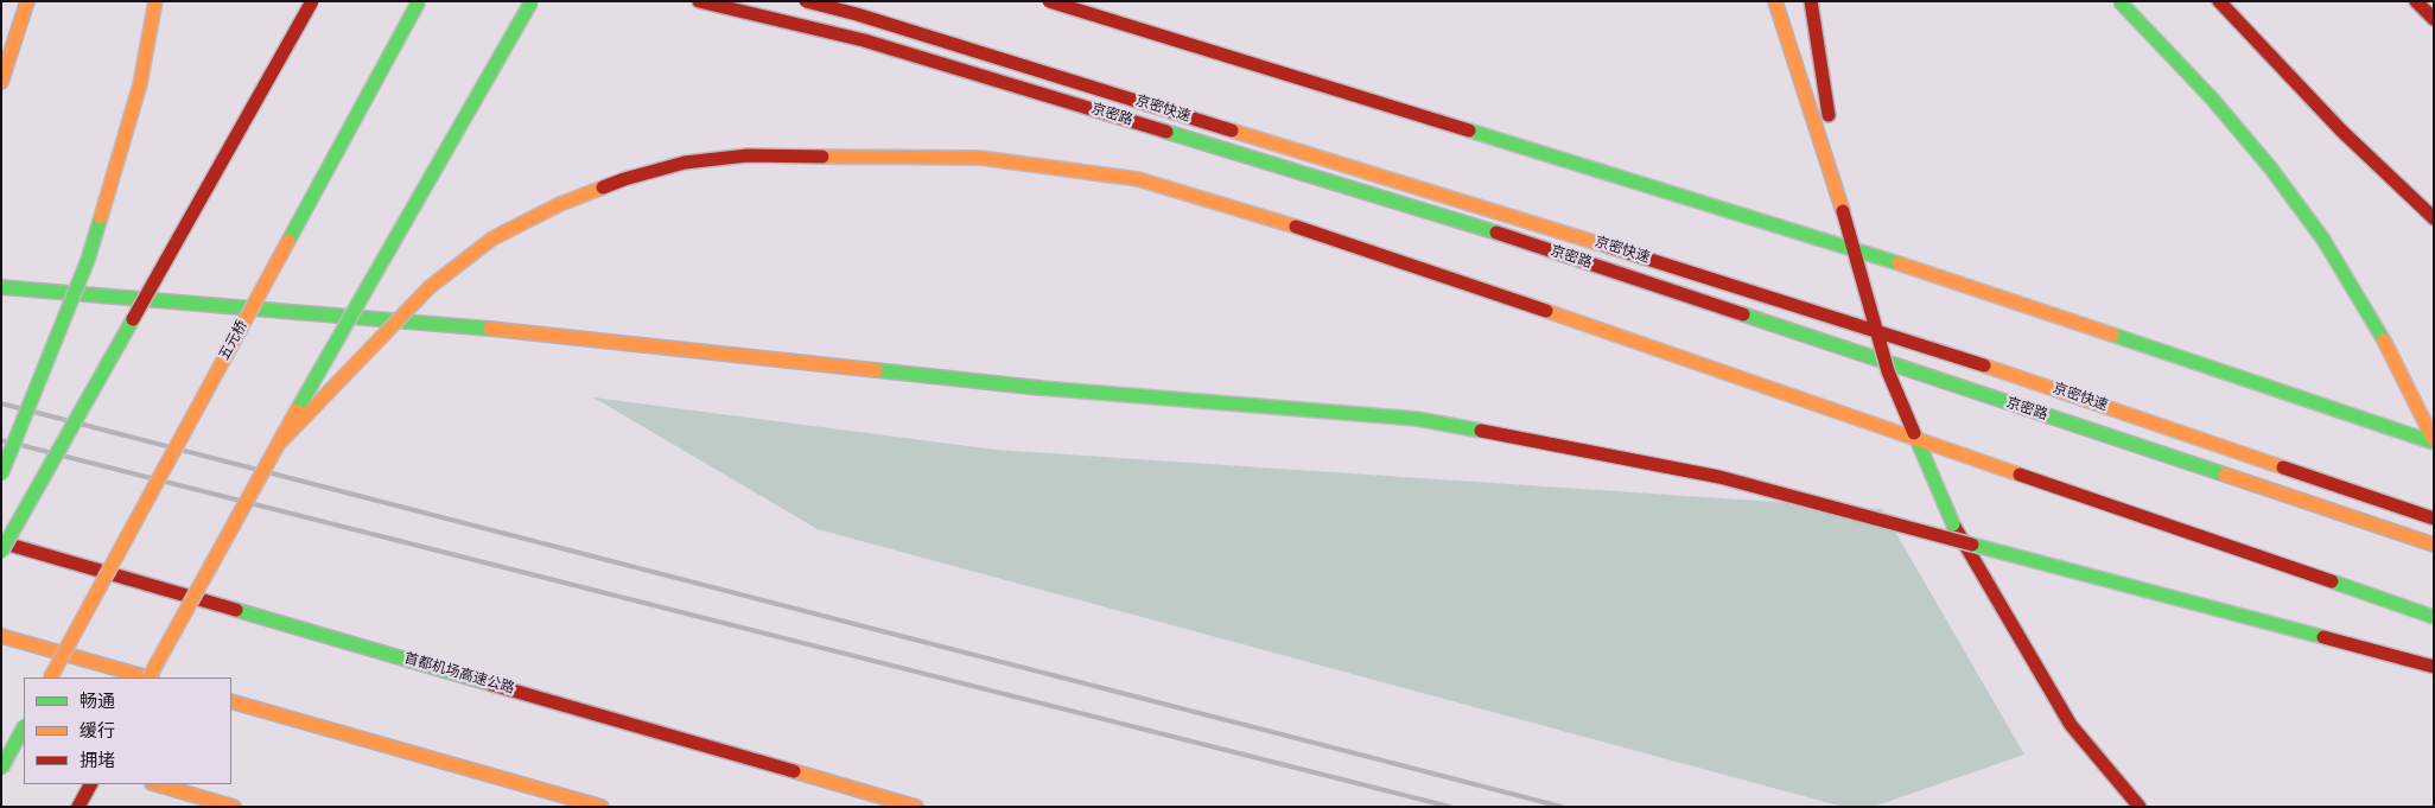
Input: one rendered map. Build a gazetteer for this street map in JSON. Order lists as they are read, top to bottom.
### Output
{
  "streets": {
    "main road": [
      "京密快速",
      "京密路",
      "五元桥",
      "首都机场高速公路"
    ]
  },
  "legend": ["畅通", "缓行", "拥堵"]
}
